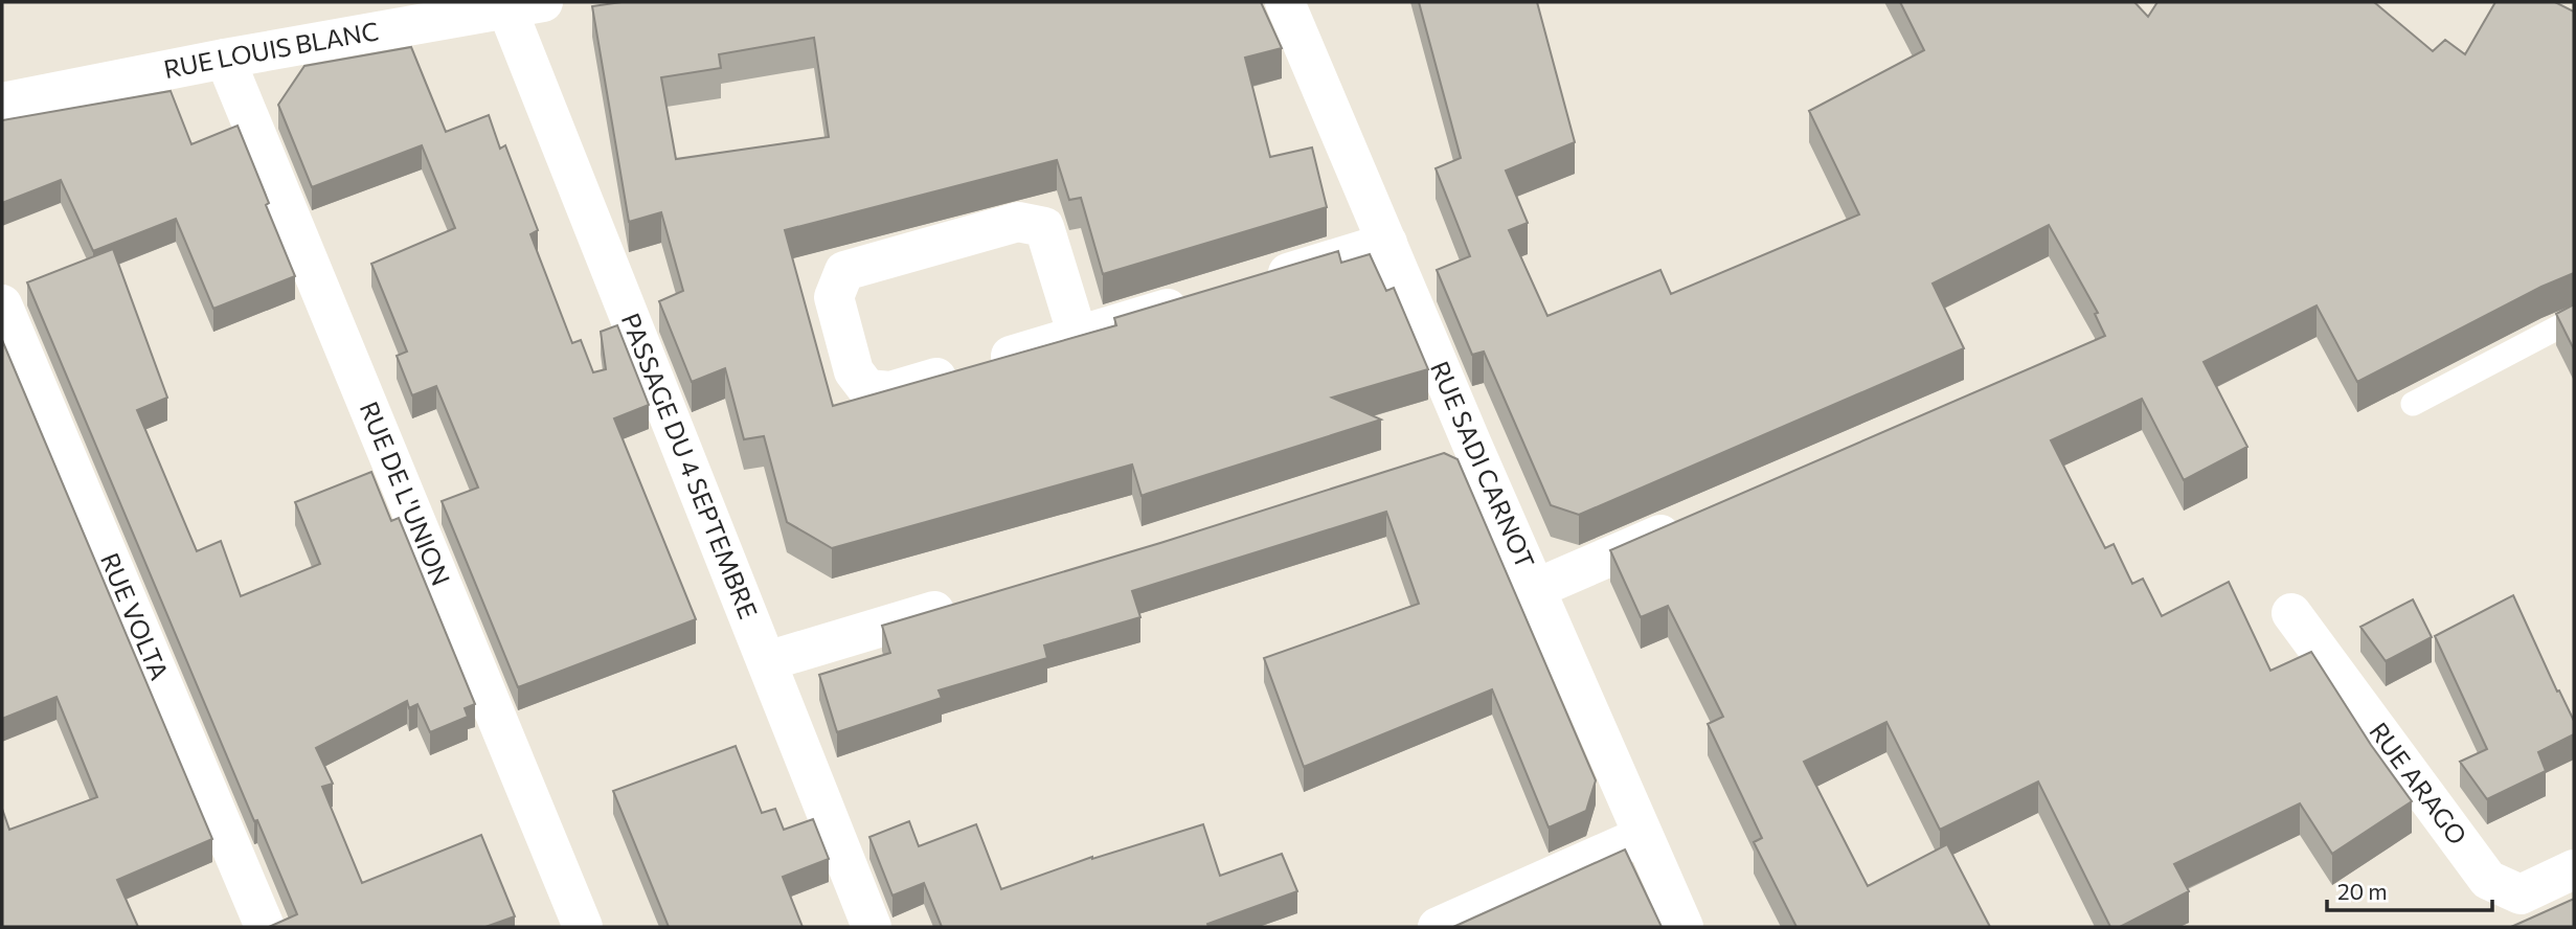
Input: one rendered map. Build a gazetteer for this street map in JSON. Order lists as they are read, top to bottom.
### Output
{
  "streets": {
    "street": [
      "RUE LOUIS BLANC",
      "RUE SADI CARNOT",
      "PASSAGE DU 4 SEPTEMBRE",
      "RUE DE L'UNION",
      "RUE VOLTA",
      "RUE ARAGO"
    ]
  },
  "crossings": [
    ["RUE LOUIS BLANC", "PASSAGE DU 4 SEPTEMBRE"],
    ["RUE LOUIS BLANC", "RUE DE L'UNION"]
  ],
  "scale_bar": "20 m"
}
